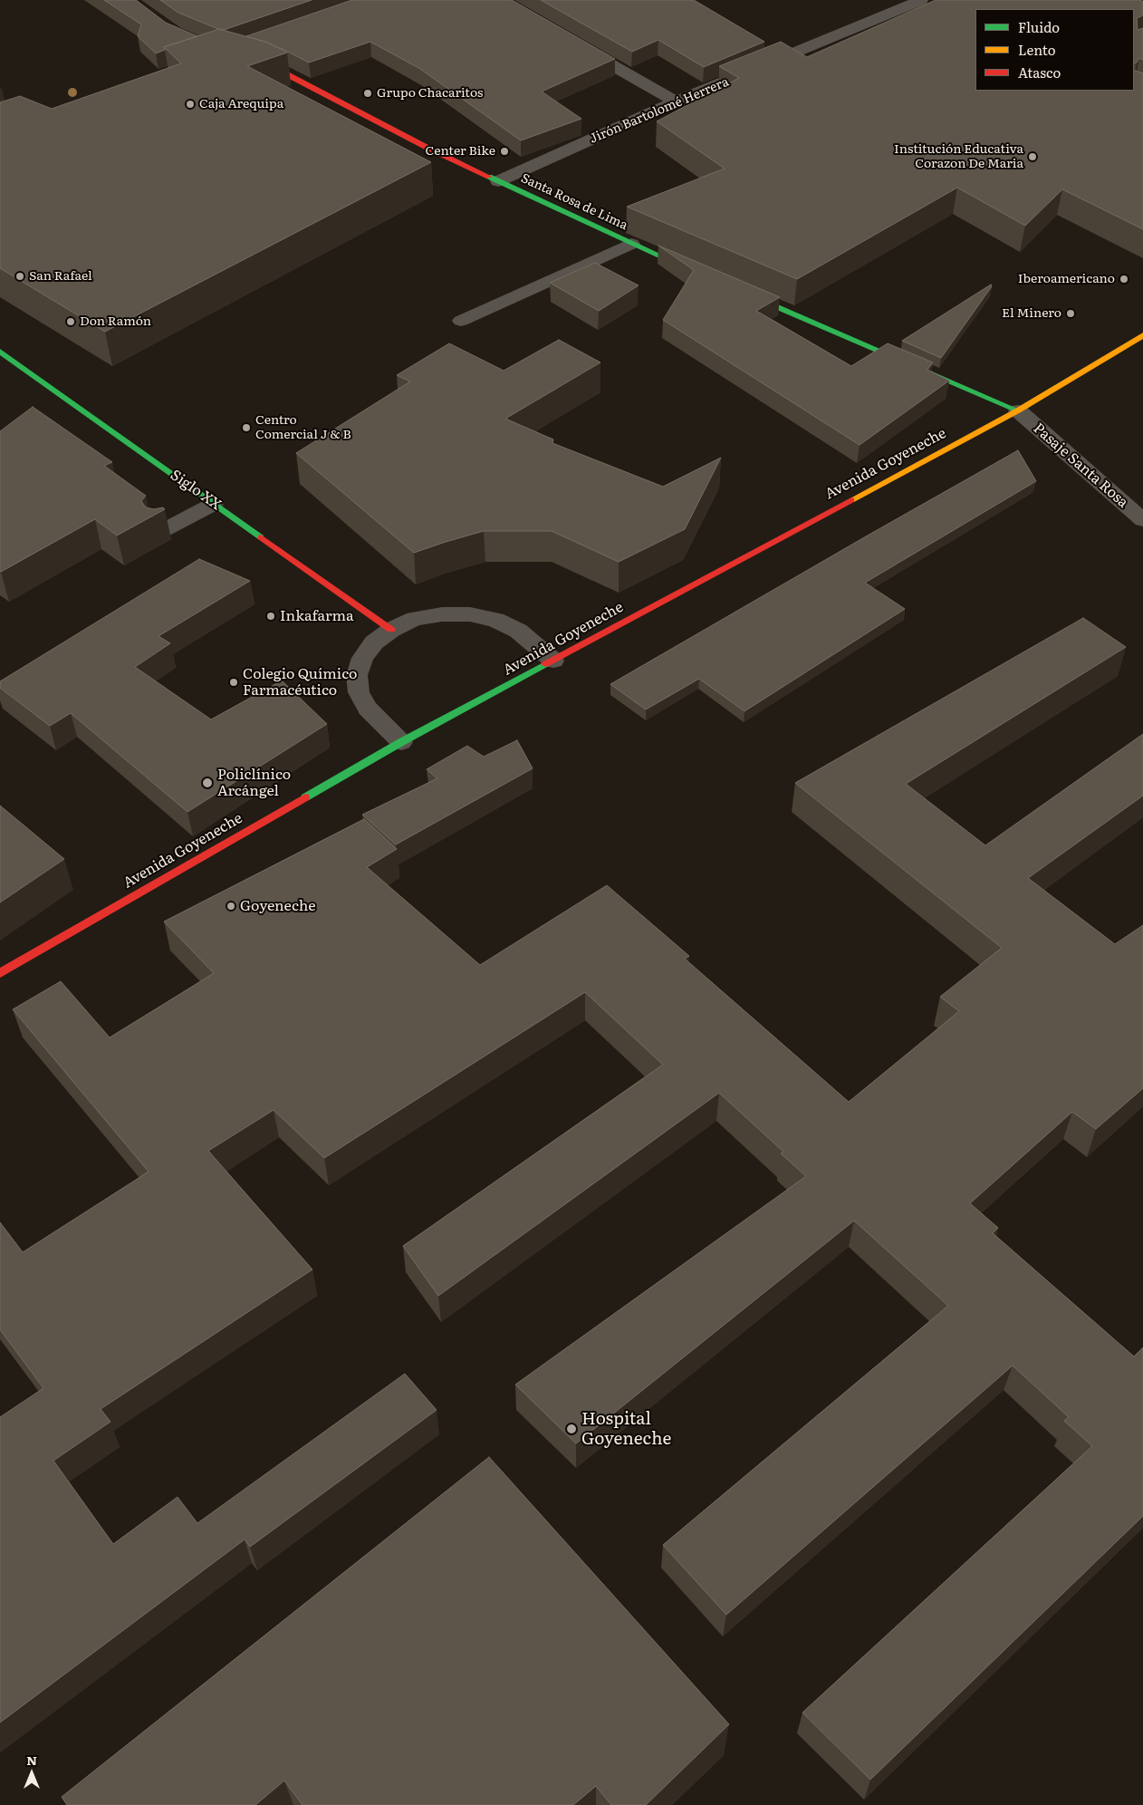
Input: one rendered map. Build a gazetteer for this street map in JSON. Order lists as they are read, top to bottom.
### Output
{
  "streets": {
    "street": [
      "Jirón Bartolomé Herrera",
      "Santa Rosa de Lima",
      "Avenida Goyeneche",
      "Pasaje Santa Rosa",
      "Siglo XX"
    ]
  },
  "crossings": [
    ["Jirón Bartolomé Herrera", "Santa Rosa de Lima"],
    ["Avenida Goyeneche", "Pasaje Santa Rosa"]
  ],
  "places": [
    "Grupo Chacaritos",
    "Caja Arequipa",
    "Center Bike",
    "Institución Educativa Corazon De Maria",
    "San Rafael",
    "Iberoamericano",
    "El Minero",
    "Don Ramón",
    "Centro Comercial J & B",
    "Inkafarma",
    "Colegio Químico Farmacéutico",
    "Policlínico Arcángel",
    "Goyeneche",
    "Hospital Goyeneche"
  ],
  "legend": ["Fluido", "Lento", "Atasco"],
  "north": "top"
}
